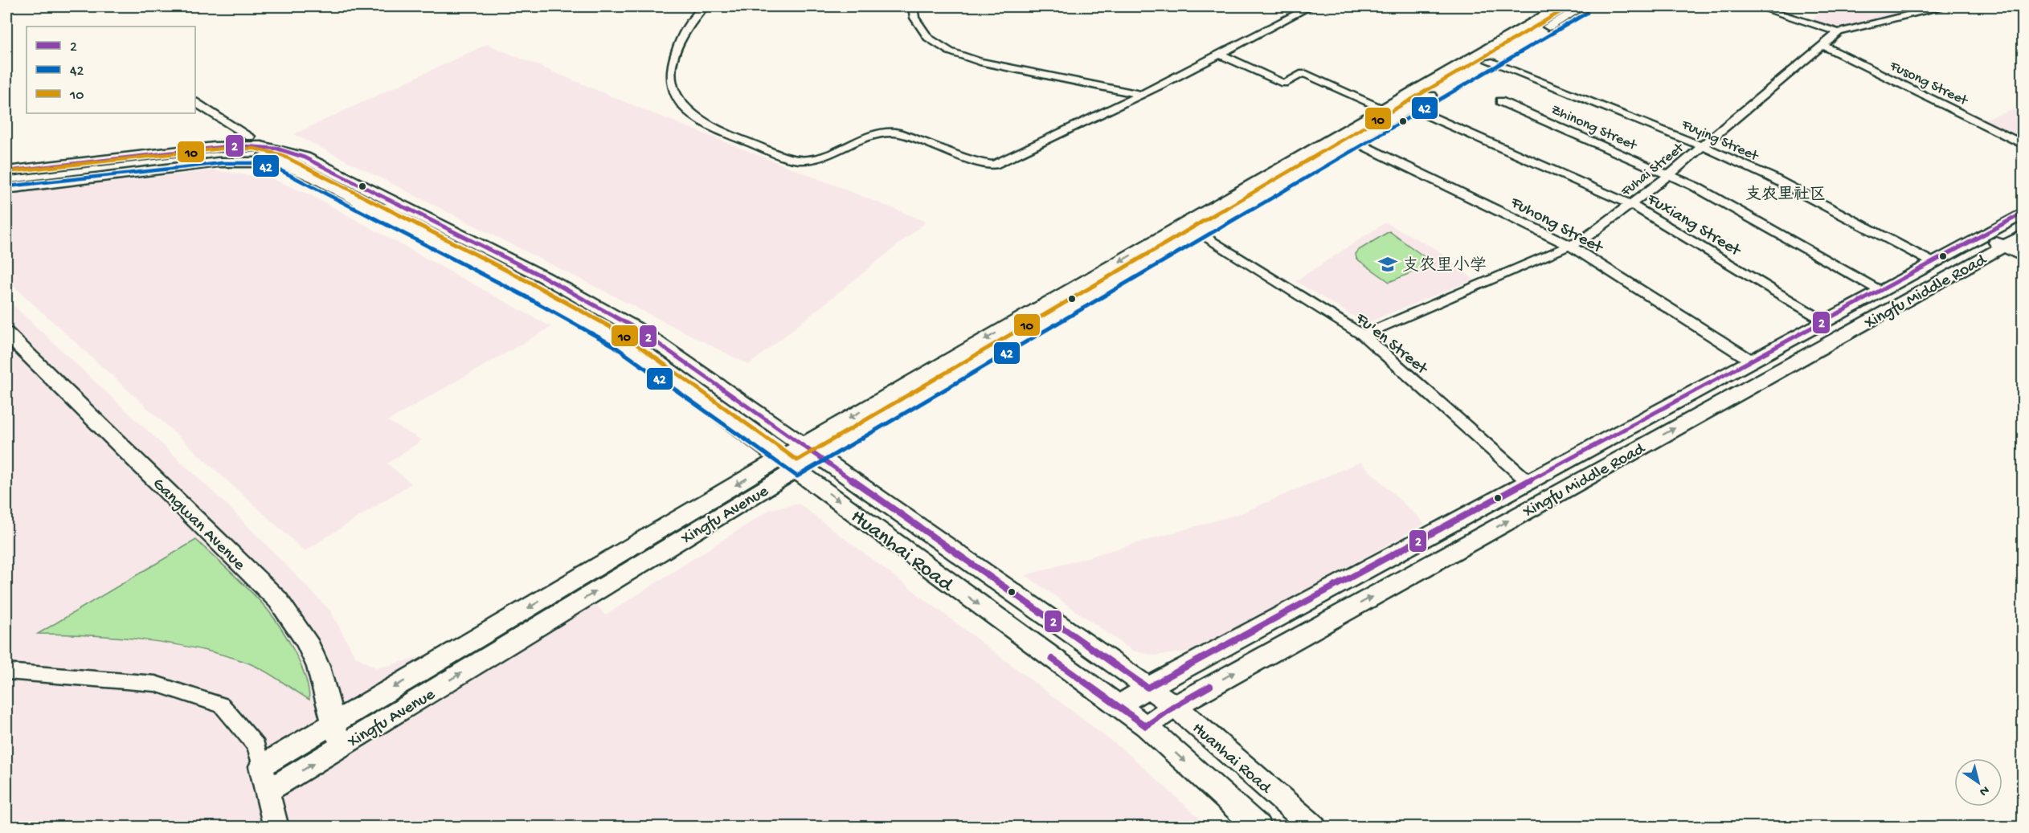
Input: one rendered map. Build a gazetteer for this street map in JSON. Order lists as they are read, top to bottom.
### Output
{
  "streets": {
    "main road": [
      "Xingfu Middle Road",
      "Xingfu Avenue",
      "Gangwan Avenue",
      "Huanhai Road"
    ],
    "street": [
      "Fusong Street",
      "Zhinong Street",
      "Fuying Street",
      "Fuhai Street",
      "Fuhong Street",
      "Fuxiang Street",
      "Fu'en Street"
    ]
  },
  "crossings": [
    ["Fusong Street", "Fuhai Street"],
    ["Zhinong Street", "Fuhai Street"],
    ["Zhinong Street", "Xingfu Middle Road"],
    ["Fuying Street", "Fuhai Street"],
    ["Fuying Street", "Xingfu Middle Road"],
    ["Fuying Street", "Xingfu Avenue"],
    ["Fuhai Street", "Fuhong Street"],
    ["Fuhai Street", "Fuxiang Street"],
    ["Fuhai Street", "Fu'en Street"],
    ["Fuhong Street", "Xingfu Middle Road"],
    ["Fuhong Street", "Xingfu Avenue"],
    ["Fuxiang Street", "Xingfu Middle Road"],
    ["Fuxiang Street", "Xingfu Avenue"],
    ["Xingfu Middle Road", "Fu'en Street"],
    ["Xingfu Middle Road", "Huanhai Road"],
    ["Fu'en Street", "Xingfu Avenue"],
    ["Xingfu Avenue", "Gangwan Avenue"],
    ["Xingfu Avenue", "Huanhai Road"]
  ],
  "districts": ["支农里社区"],
  "places": {
    "school or university": ["支农里小学"]
  },
  "lines": ["transit line 10", "transit line 42", "transit line 2"],
  "legend": ["2", "42", "10"],
  "north": "bottom right"
}
